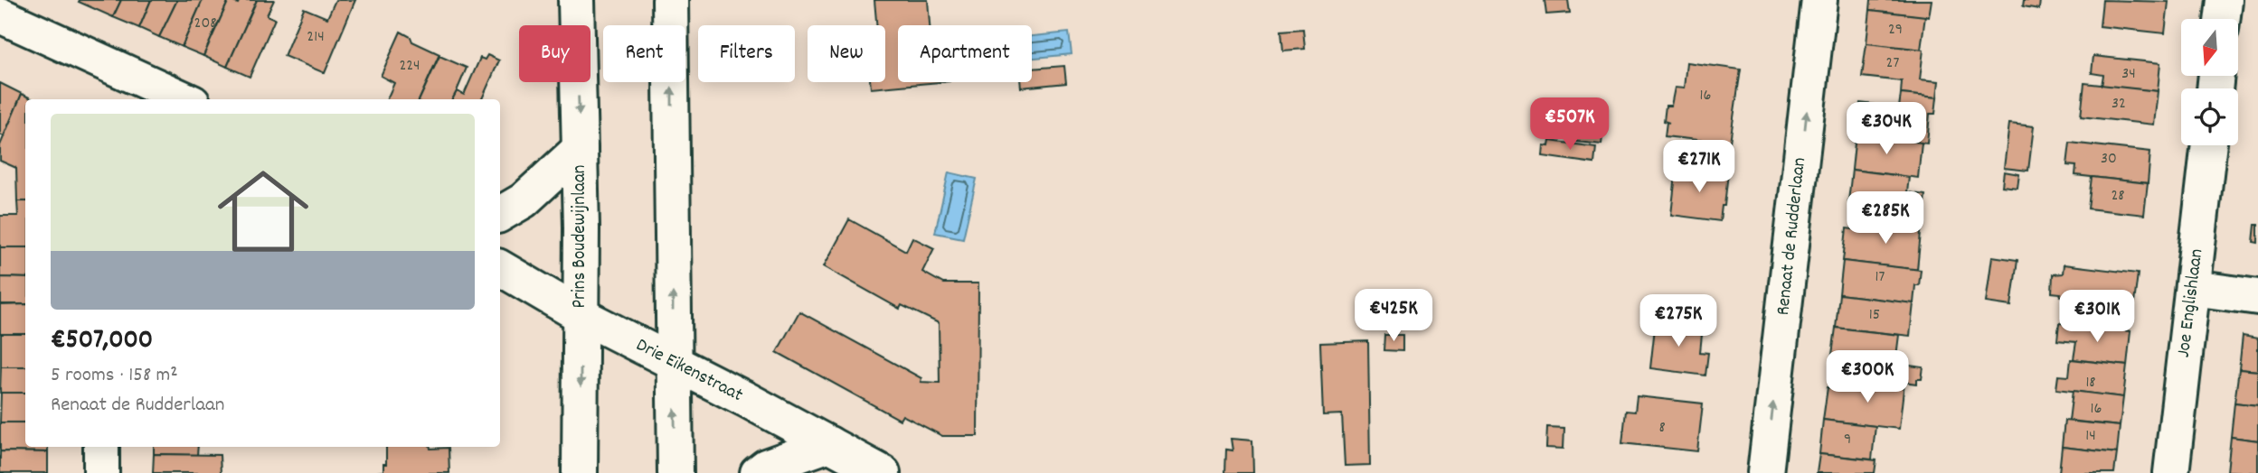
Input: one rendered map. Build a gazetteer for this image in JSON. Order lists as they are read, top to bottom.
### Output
{
  "streets": {
    "street": [
      "Prins Boudewijnlaan",
      "Renaat de Rudderlaan",
      "Joe Englishlaan",
      "Drie Eikenstraat"
    ]
  },
  "crossings": [
    ["Prins Boudewijnlaan", "Drie Eikenstraat"]
  ],
  "one_way": ["Renaat de Rudderlaan"],
  "house_numbers": [
    "208",
    "29",
    "214",
    "27",
    "224",
    "34",
    "16",
    "32",
    "30",
    "28",
    "17",
    "15",
    "18",
    "16",
    "8",
    "14",
    "9"
  ],
  "north": "bottom",
  "page": {
    "chip": [
      "Buy",
      "Rent",
      "Filters",
      "New",
      "Apartment"
    ],
    "price": [
      "€507K",
      "€304K",
      "€271K",
      "€285K",
      "€425K",
      "€301K",
      "€275K",
      "€300K"
    ],
    "list": [
      {
        "name": "€507,000",
        "note": "5 rooms · 158 m² · Renaat de Rudderlaan"
      }
    ]
  }
}
